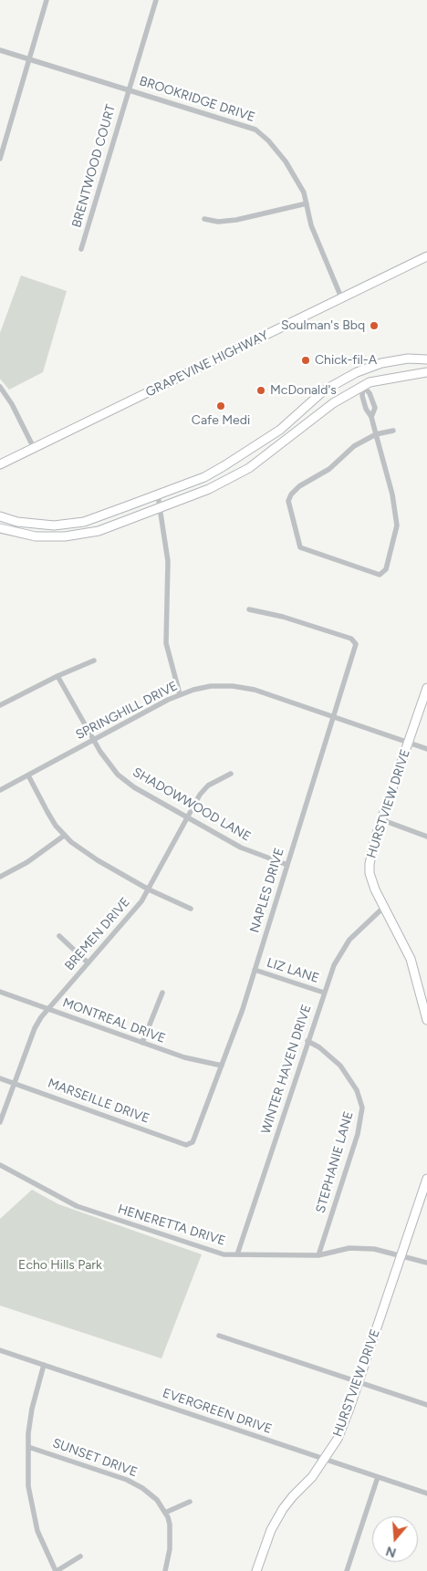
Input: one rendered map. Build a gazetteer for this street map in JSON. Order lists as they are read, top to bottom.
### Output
{
  "streets": {
    "main road": ["GRAPEVINE HIGHWAY", "HURSTVIEW DRIVE"],
    "street": [
      "BROOKRIDGE DRIVE",
      "BRENTWOOD COURT",
      "SPRINGHILL DRIVE",
      "SHADOWWOOD LANE",
      "NAPLES DRIVE",
      "BREMEN DRIVE",
      "LIZ LANE",
      "MONTREAL DRIVE",
      "WINTER HAVEN DRIVE",
      "MARSEILLE DRIVE",
      "STEPHANIE LANE",
      "HENERETTA DRIVE",
      "EVERGREEN DRIVE",
      "SUNSET DRIVE"
    ]
  },
  "crossings": [
    ["BROOKRIDGE DRIVE", "BRENTWOOD COURT"],
    ["BROOKRIDGE DRIVE", "GRAPEVINE HIGHWAY"],
    ["SPRINGHILL DRIVE", "HURSTVIEW DRIVE"],
    ["SPRINGHILL DRIVE", "SHADOWWOOD LANE"],
    ["SPRINGHILL DRIVE", "NAPLES DRIVE"],
    ["HURSTVIEW DRIVE", "WINTER HAVEN DRIVE"],
    ["HURSTVIEW DRIVE", "HENERETTA DRIVE"],
    ["HURSTVIEW DRIVE", "EVERGREEN DRIVE"],
    ["SHADOWWOOD LANE", "NAPLES DRIVE"],
    ["SHADOWWOOD LANE", "BREMEN DRIVE"],
    ["NAPLES DRIVE", "LIZ LANE"],
    ["NAPLES DRIVE", "MONTREAL DRIVE"],
    ["NAPLES DRIVE", "MARSEILLE DRIVE"],
    ["BREMEN DRIVE", "MONTREAL DRIVE"],
    ["BREMEN DRIVE", "MARSEILLE DRIVE"],
    ["LIZ LANE", "WINTER HAVEN DRIVE"],
    ["WINTER HAVEN DRIVE", "STEPHANIE LANE"],
    ["WINTER HAVEN DRIVE", "HENERETTA DRIVE"],
    ["STEPHANIE LANE", "HENERETTA DRIVE"]
  ],
  "parks": ["Echo Hills Park"],
  "places": [
    "Soulman's Bbq",
    "Chick-fil-A",
    "McDonald's",
    "Cafe Medi"
  ],
  "north": "bottom"
}
